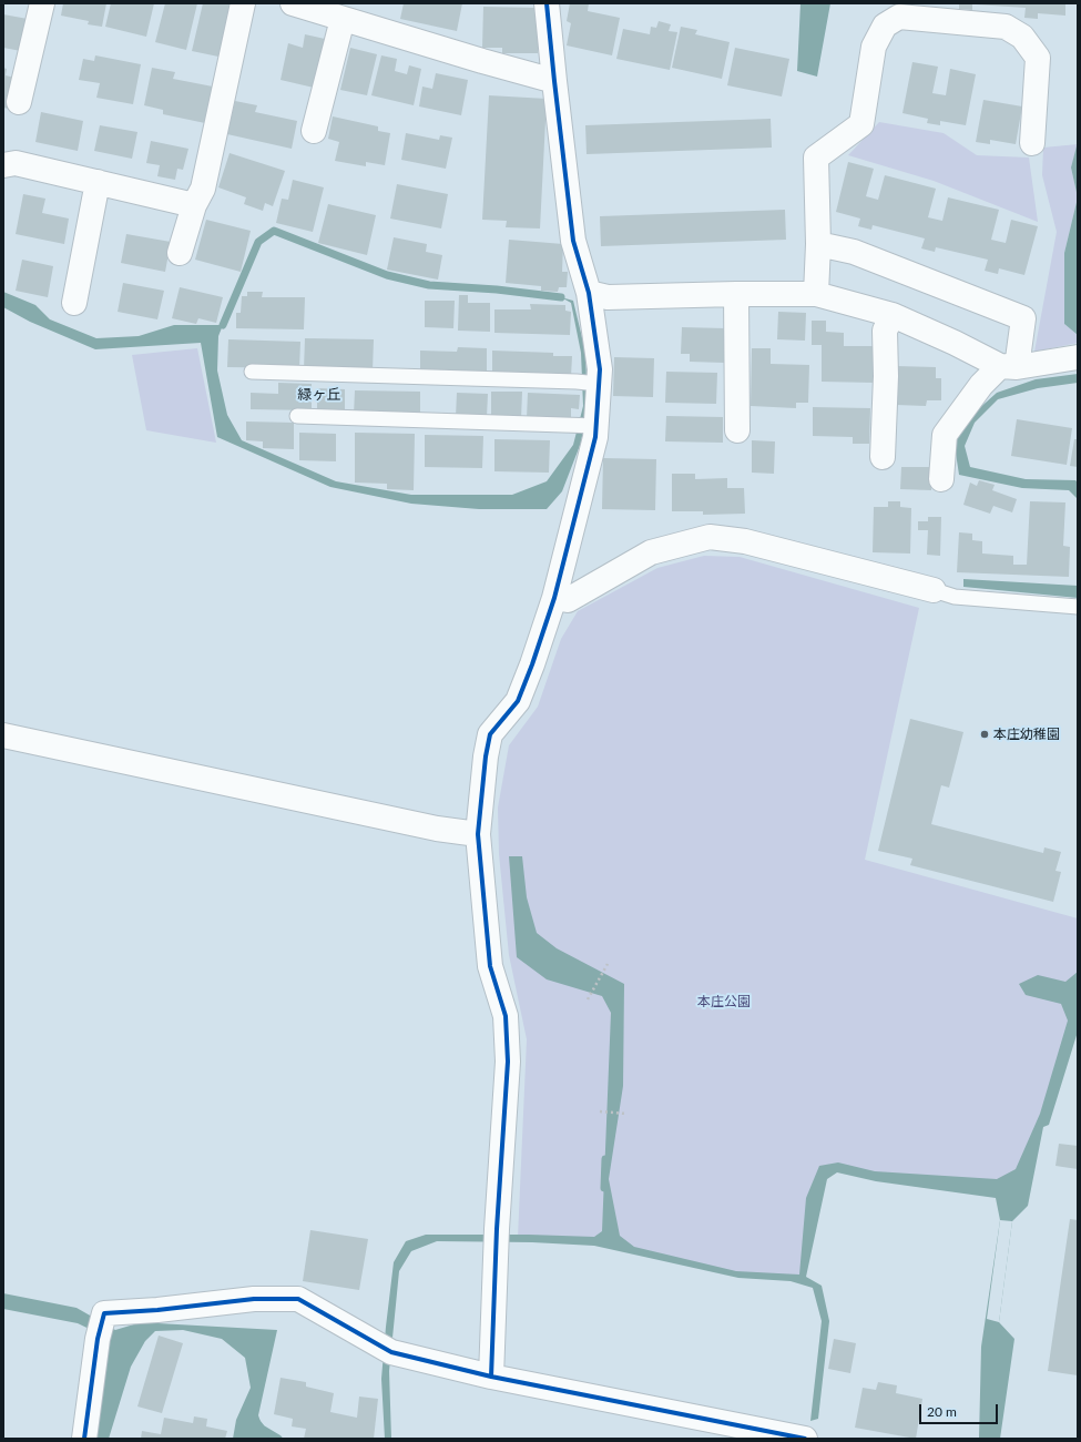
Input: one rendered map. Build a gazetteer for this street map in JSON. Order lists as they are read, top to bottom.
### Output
{
  "districts": ["緑ヶ丘"],
  "parks": ["本庄公園"],
  "places": ["本庄幼稚園"],
  "scale_bar": "20 m"
}
